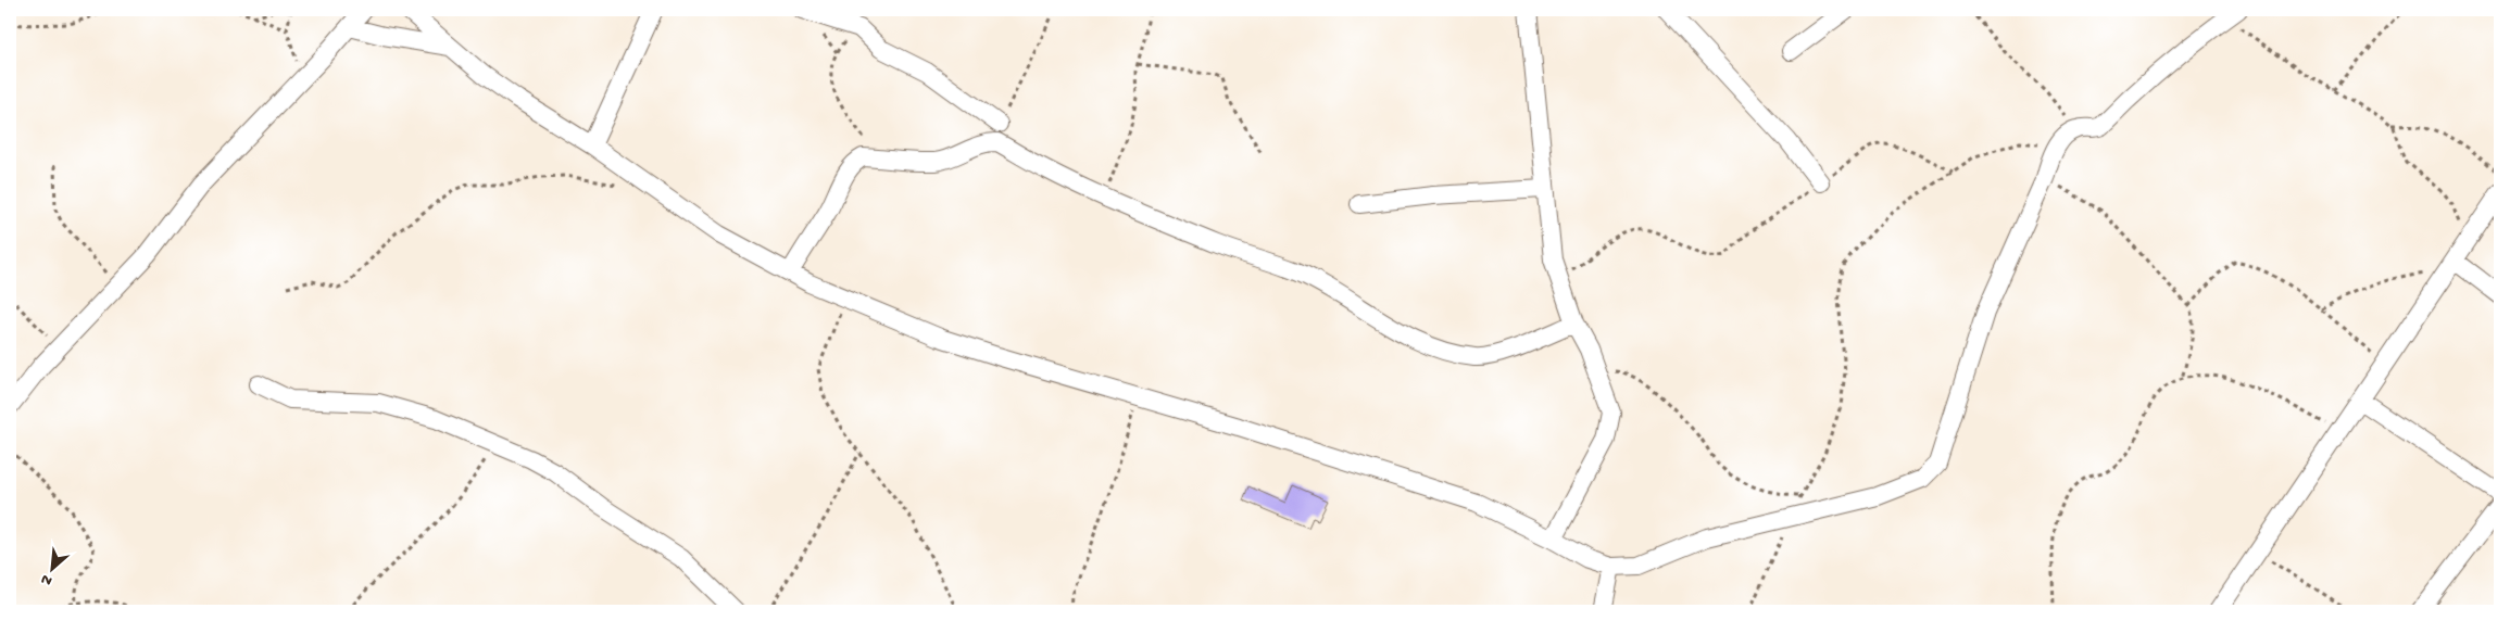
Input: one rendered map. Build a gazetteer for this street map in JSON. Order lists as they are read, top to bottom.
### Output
{
  "north": "bottom left"
}
